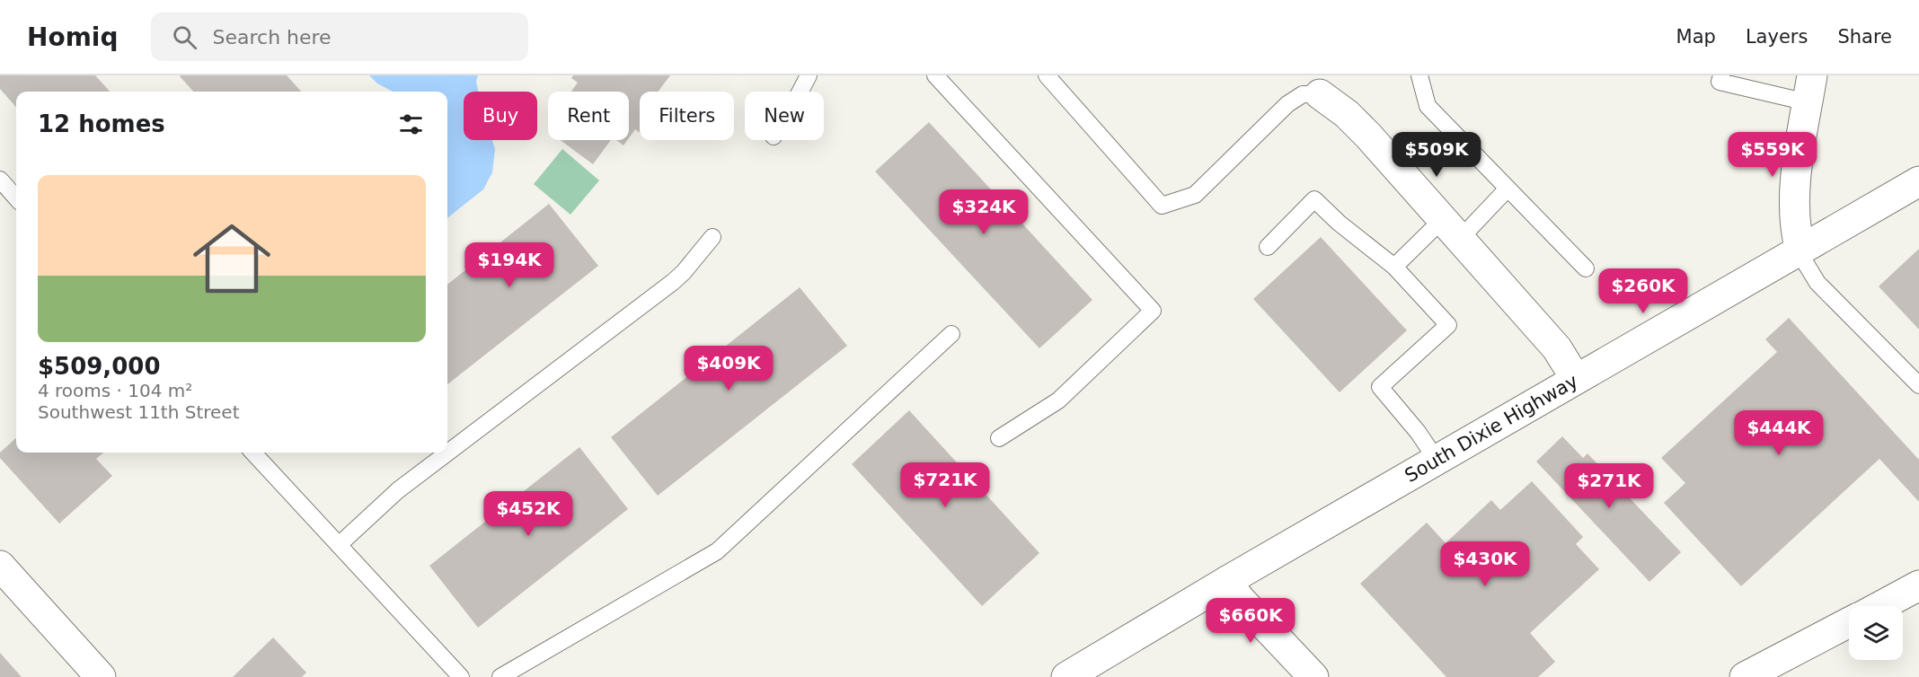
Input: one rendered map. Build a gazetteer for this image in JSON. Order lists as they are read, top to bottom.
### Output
{
  "streets": {
    "main road": ["South Dixie Highway"]
  },
  "page": {
    "header": "Homiq",
    "search": "Search here",
    "nav": ["Map", "Layers", "Share"],
    "chip": [
      "Buy",
      "Rent",
      "Filters",
      "New"
    ],
    "heading": "12 homes",
    "price": [
      "$509K",
      "$559K",
      "$324K",
      "$194K",
      "$260K",
      "$409K",
      "$444K",
      "$721K",
      "$271K",
      "$452K",
      "$430K",
      "$660K"
    ],
    "list": [
      {
        "name": "$509,000",
        "note": "4 rooms · 104 m² · Southwest 11th Street"
      }
    ]
  }
}
